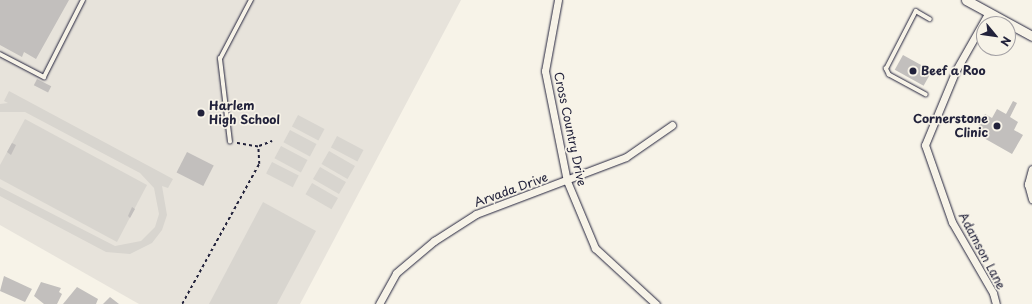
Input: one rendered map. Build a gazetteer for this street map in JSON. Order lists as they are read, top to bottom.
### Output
{
  "streets": {
    "street": ["Cross Country Drive", "Arvada Drive", "Adamson Lane"]
  },
  "crossings": [
    ["Cross Country Drive", "Arvada Drive"]
  ],
  "places": ["Beef a Roo", "Harlem High School", "Cornerstone Clinic"],
  "north": "bottom right"
}
